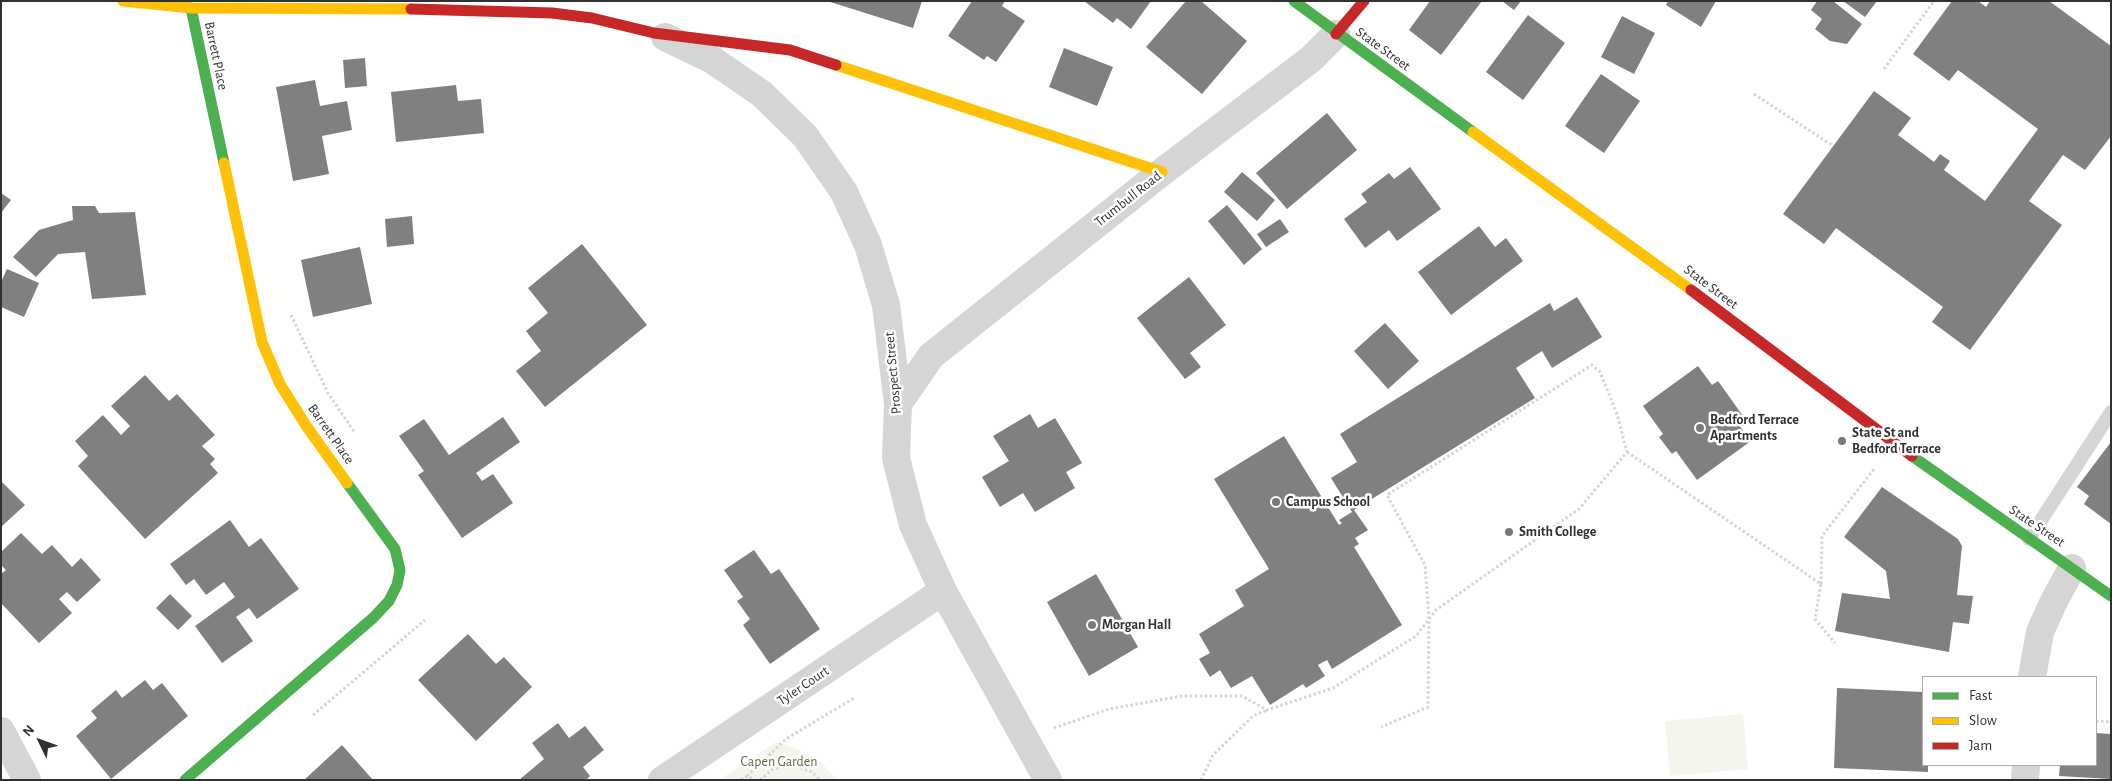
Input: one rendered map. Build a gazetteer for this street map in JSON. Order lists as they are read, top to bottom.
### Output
{
  "streets": {
    "street": [
      "State Street",
      "Barrett Place",
      "Trumbull Road",
      "Prospect Street",
      "Tyler Court"
    ]
  },
  "crossings": [
    ["State Street", "Trumbull Road"],
    ["Barrett Place", "Prospect Street"],
    ["Trumbull Road", "Prospect Street"],
    ["Prospect Street", "Tyler Court"]
  ],
  "parks": ["Capen Garden"],
  "places": [
    "Bedford Terrace Apartments",
    "State St and Bedford Terrace",
    "Campus School",
    "Smith College",
    "Morgan Hall"
  ],
  "legend": ["Fast", "Slow", "Jam"],
  "north": "top left"
}
